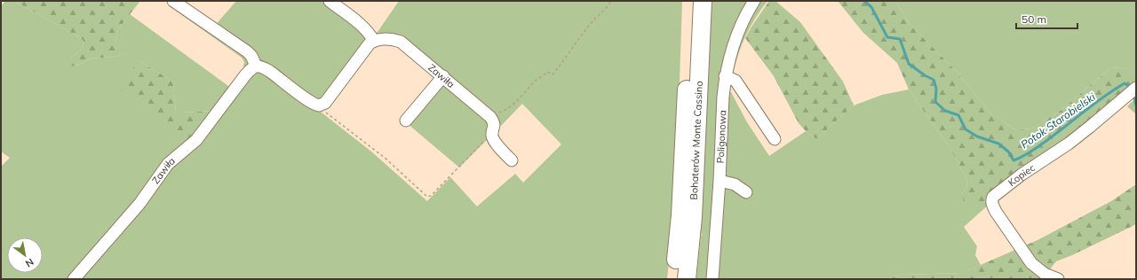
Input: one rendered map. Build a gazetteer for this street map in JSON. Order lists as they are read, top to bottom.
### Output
{
  "streets": {
    "highway": ["Bohaterów Monte Cassino"],
    "street": ["Zawiła", "Poligonowa", "Kopiec"]
  },
  "water": ["Potok Starobielski"],
  "scale_bar": "50 m",
  "north": "bottom right"
}
